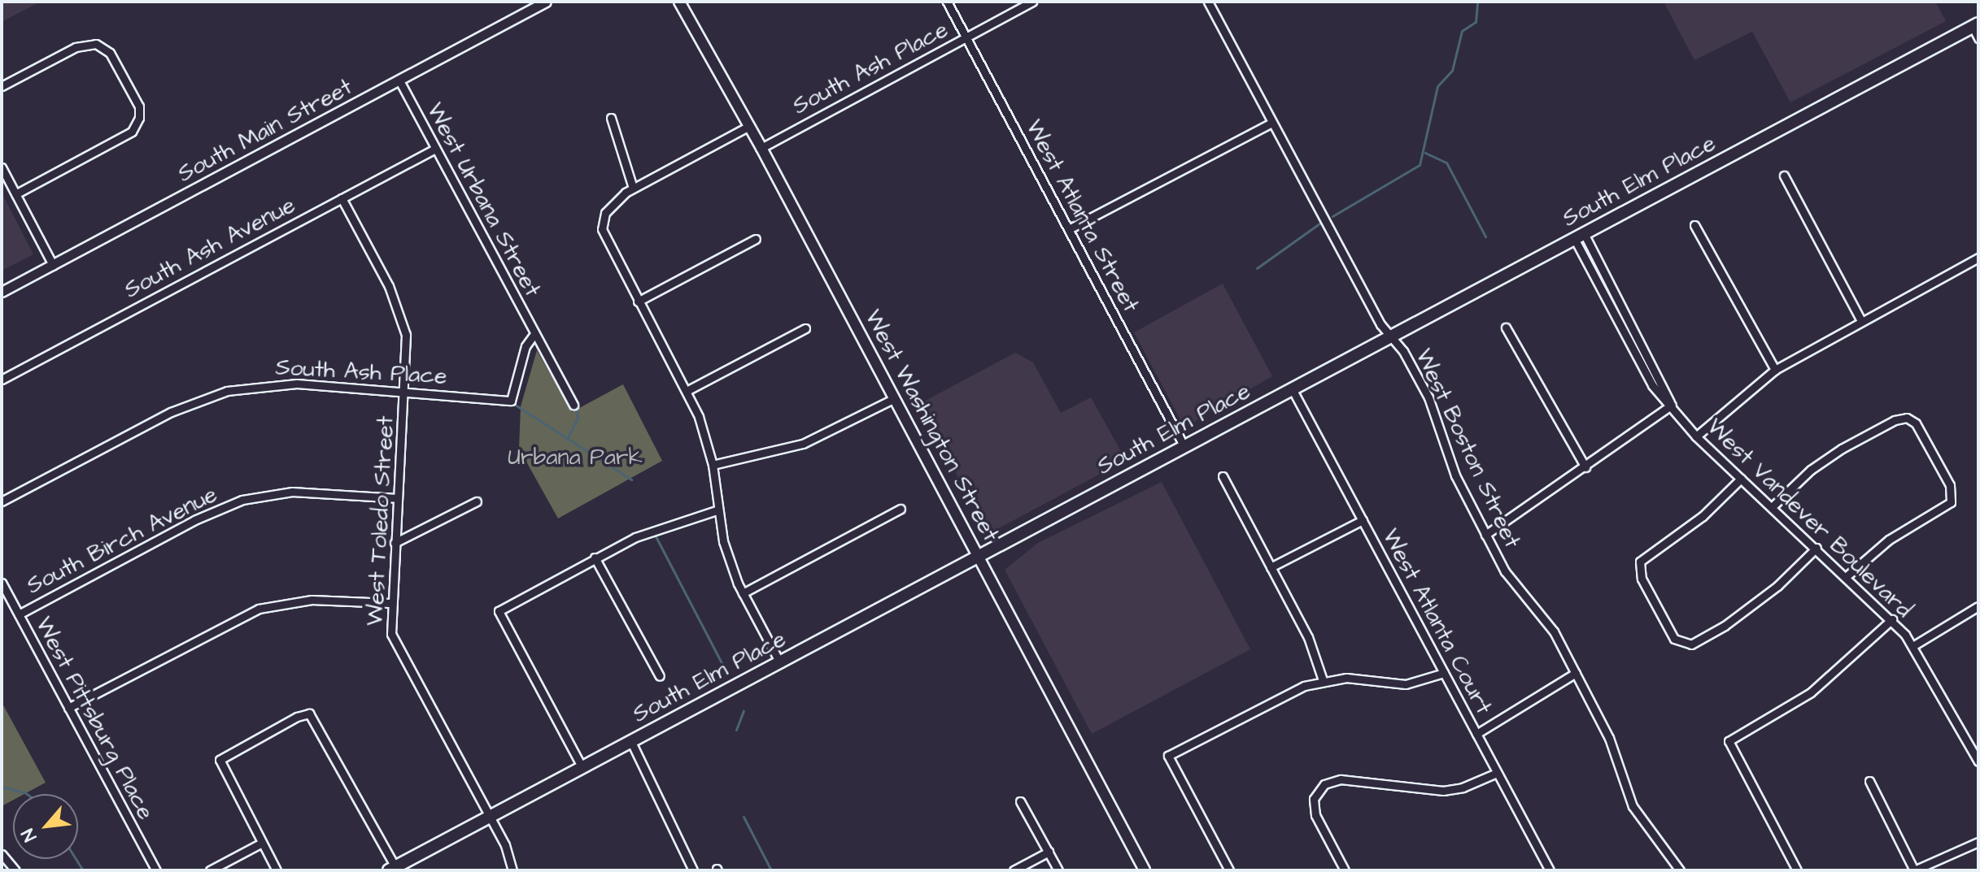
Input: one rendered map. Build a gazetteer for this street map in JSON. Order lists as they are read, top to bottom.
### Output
{
  "streets": {
    "main road": ["South Elm Place", "West Washington Street"],
    "street": [
      "South Ash Place",
      "South Main Street",
      "West Urbana Street",
      "West Atlanta Street",
      "South Ash Avenue",
      "West Boston Street",
      "West Vandever Boulevard",
      "West Toledo Street",
      "South Birch Avenue",
      "West Atlanta Court",
      "West Pittsburg Place"
    ]
  },
  "crossings": [
    ["South Ash Place", "West Urbana Street"],
    ["South Ash Place", "West Atlanta Street"],
    ["South Ash Place", "West Washington Street"],
    ["South Ash Place", "West Toledo Street"],
    ["South Main Street", "West Urbana Street"],
    ["South Elm Place", "West Atlanta Street"],
    ["South Elm Place", "West Washington Street"],
    ["South Elm Place", "West Boston Street"],
    ["South Elm Place", "West Vandever Boulevard"],
    ["South Elm Place", "West Toledo Street"],
    ["South Elm Place", "West Atlanta Court"],
    ["West Urbana Street", "South Ash Avenue"],
    ["South Ash Avenue", "West Toledo Street"],
    ["West Toledo Street", "South Birch Avenue"],
    ["South Birch Avenue", "West Pittsburg Place"]
  ],
  "parks": ["Urbana Park"],
  "north": "bottom left"
}
